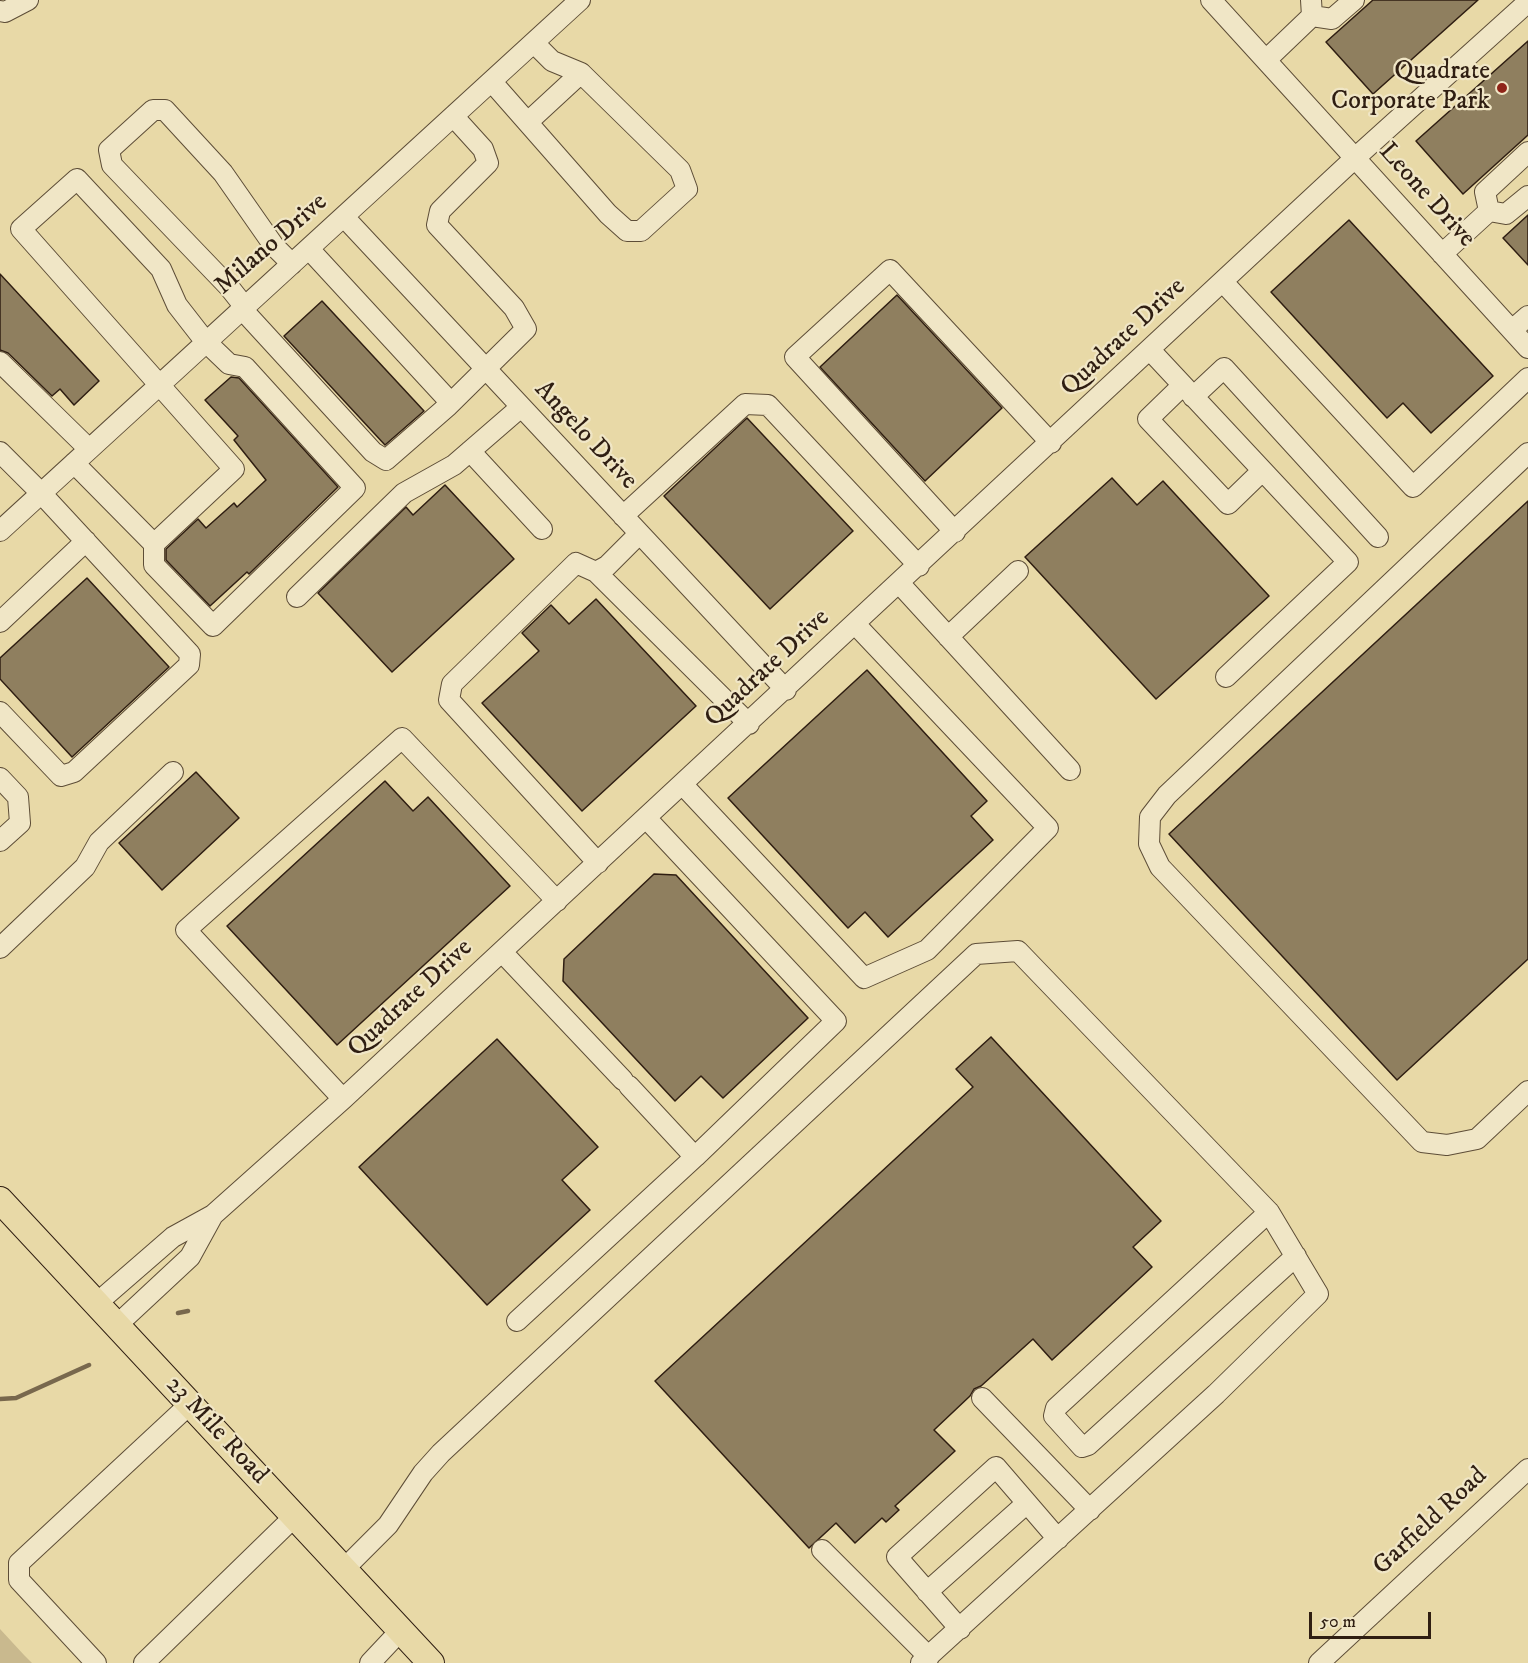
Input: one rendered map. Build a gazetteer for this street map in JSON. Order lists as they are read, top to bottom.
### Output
{
  "streets": {
    "main road": ["23 Mile Road"],
    "street": [
      "Leone Drive",
      "Milano Drive",
      "Quadrate Drive",
      "Angelo Drive",
      "Garfield Road"
    ]
  },
  "crossings": [
    ["Leone Drive", "Quadrate Drive"],
    ["Milano Drive", "Angelo Drive"],
    ["Quadrate Drive", "Angelo Drive"],
    ["Quadrate Drive", "23 Mile Road"]
  ],
  "places": ["Quadrate Corporate Park"],
  "scale_bar": "50 m"
}
